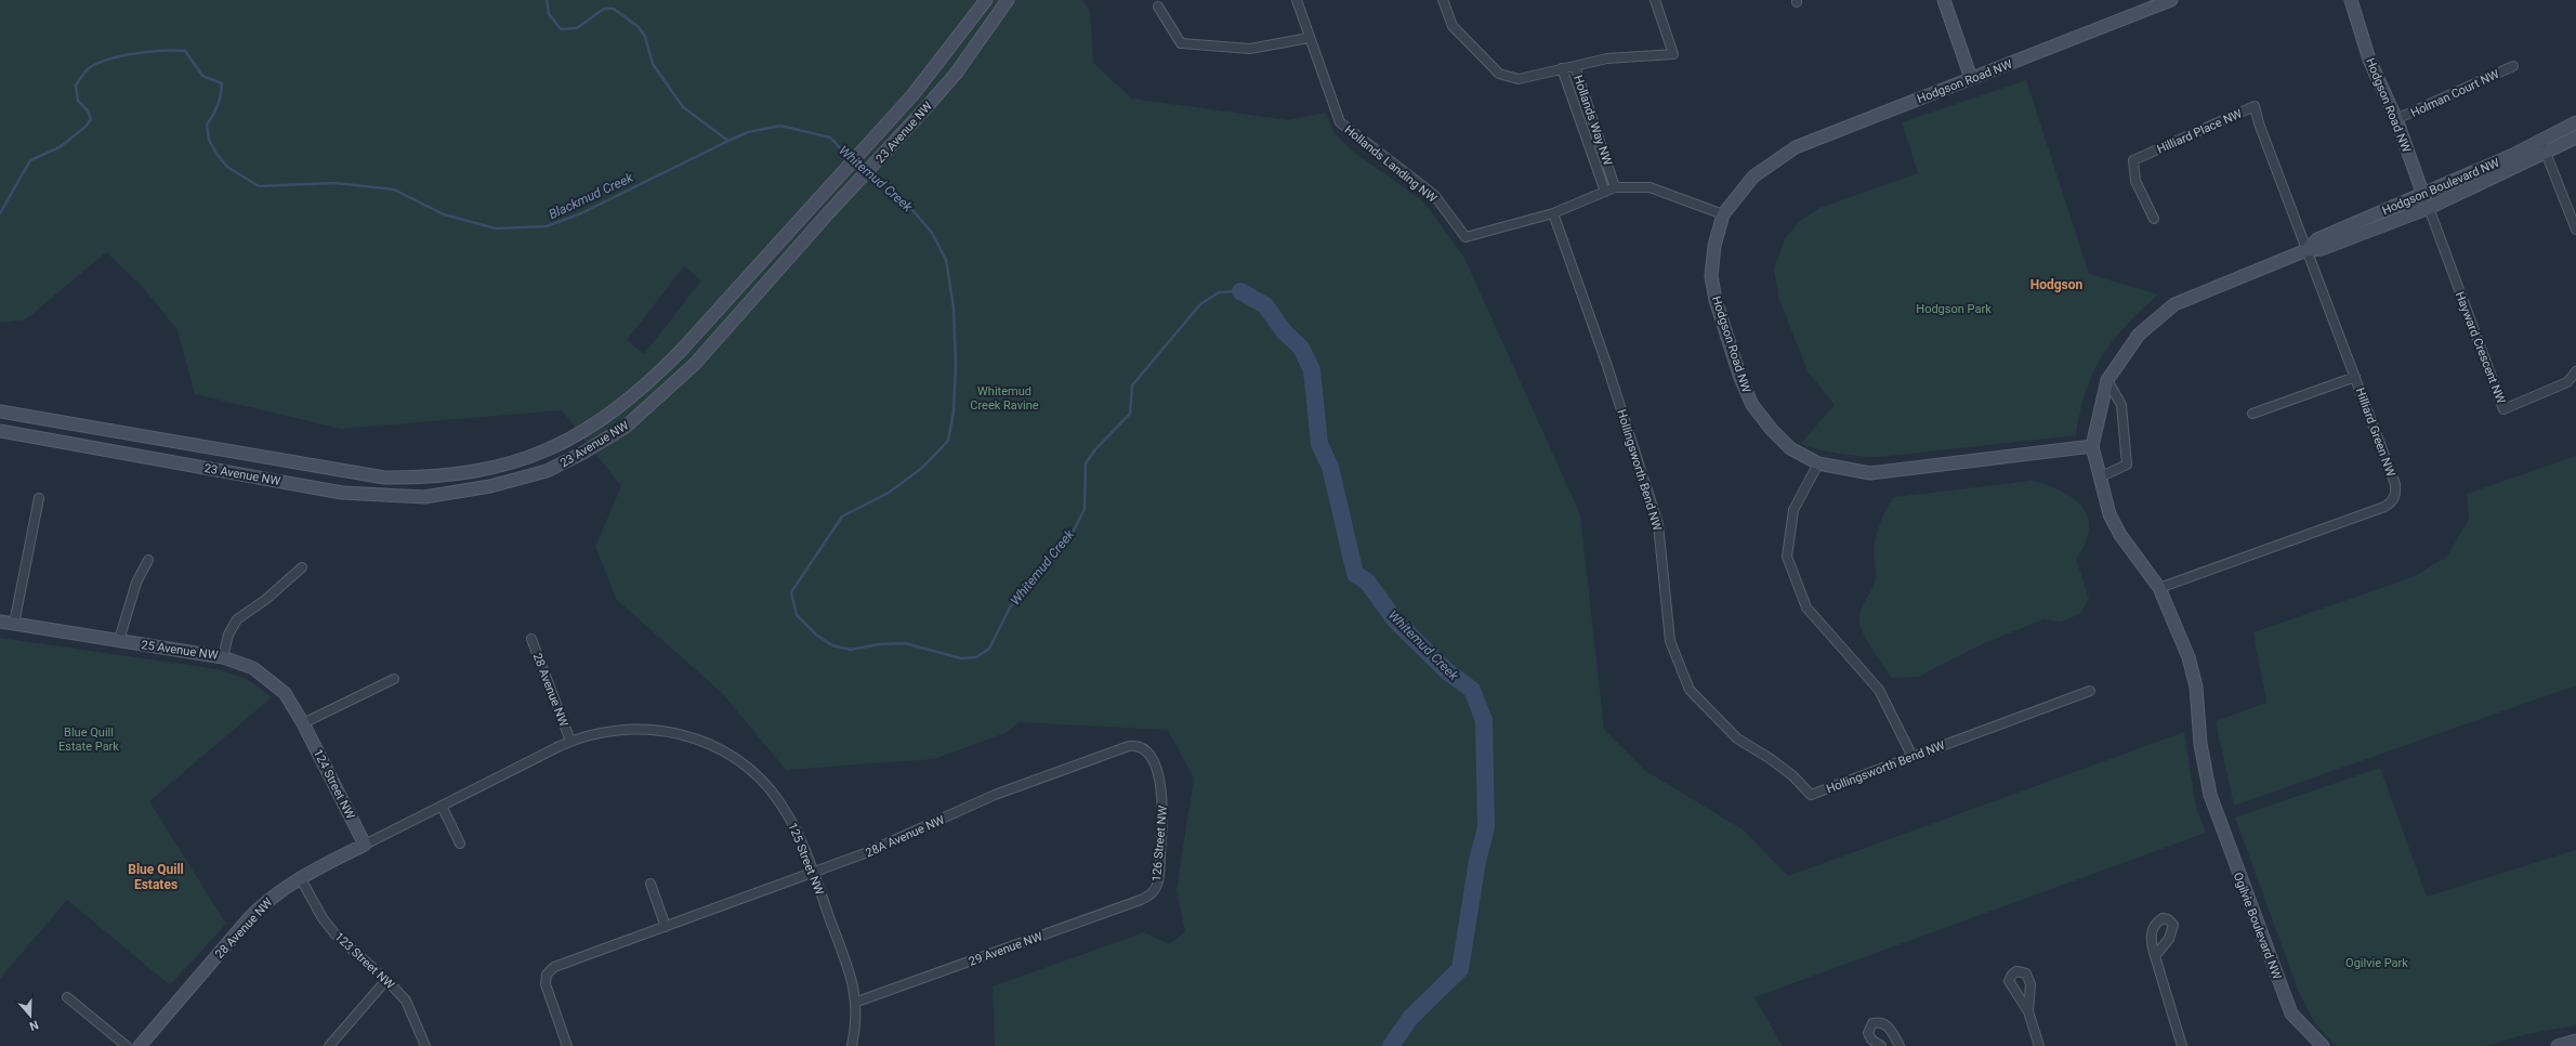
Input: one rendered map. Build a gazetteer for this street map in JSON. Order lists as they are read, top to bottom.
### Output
{
  "streets": {
    "street": [
      "Hodgson Road NW",
      "Holman Court NW",
      "Hollands Way NW",
      "Hilliard Place NW",
      "23 Avenue NW",
      "Hollands Landing NW",
      "Hodgson Boulevard NW",
      "Hayward Crescent NW",
      "Hilliard Green NW",
      "Hollingsworth Bend NW",
      "25 Avenue NW",
      "28 Avenue NW",
      "124 Street NW",
      "28A Avenue NW",
      "126 Street NW",
      "125 Street NW",
      "Ogilvie Boulevard NW",
      "29 Avenue NW",
      "123 Street NW"
    ]
  },
  "crossings": [
    ["Hodgson Road NW", "Holman Court NW"],
    ["Hodgson Road NW", "Hollands Landing NW"],
    ["Hodgson Road NW", "Hodgson Boulevard NW"],
    ["Hodgson Road NW", "Hayward Crescent NW"],
    ["Hollands Way NW", "Hollands Landing NW"],
    ["Hilliard Place NW", "Hodgson Boulevard NW"],
    ["Hilliard Place NW", "Hilliard Green NW"],
    ["Hollands Landing NW", "Hollingsworth Bend NW"],
    ["Hodgson Boulevard NW", "Hayward Crescent NW"],
    ["Hodgson Boulevard NW", "Hilliard Green NW"],
    ["Hodgson Boulevard NW", "Ogilvie Boulevard NW"],
    ["25 Avenue NW", "124 Street NW"],
    ["28 Avenue NW", "124 Street NW"],
    ["28 Avenue NW", "125 Street NW"],
    ["28 Avenue NW", "123 Street NW"],
    ["28A Avenue NW", "126 Street NW"],
    ["28A Avenue NW", "125 Street NW"],
    ["126 Street NW", "29 Avenue NW"],
    ["125 Street NW", "29 Avenue NW"]
  ],
  "districts": ["Hodgson", "Blue Quill Estates"],
  "water": ["Whitemud Creek", "Blackmud Creek"],
  "parks": [
    "Hodgson Park",
    "Whitemud Creek Ravine",
    "Blue Quill Estate Park",
    "Ogilvie Park"
  ],
  "north": "bottom"
}
